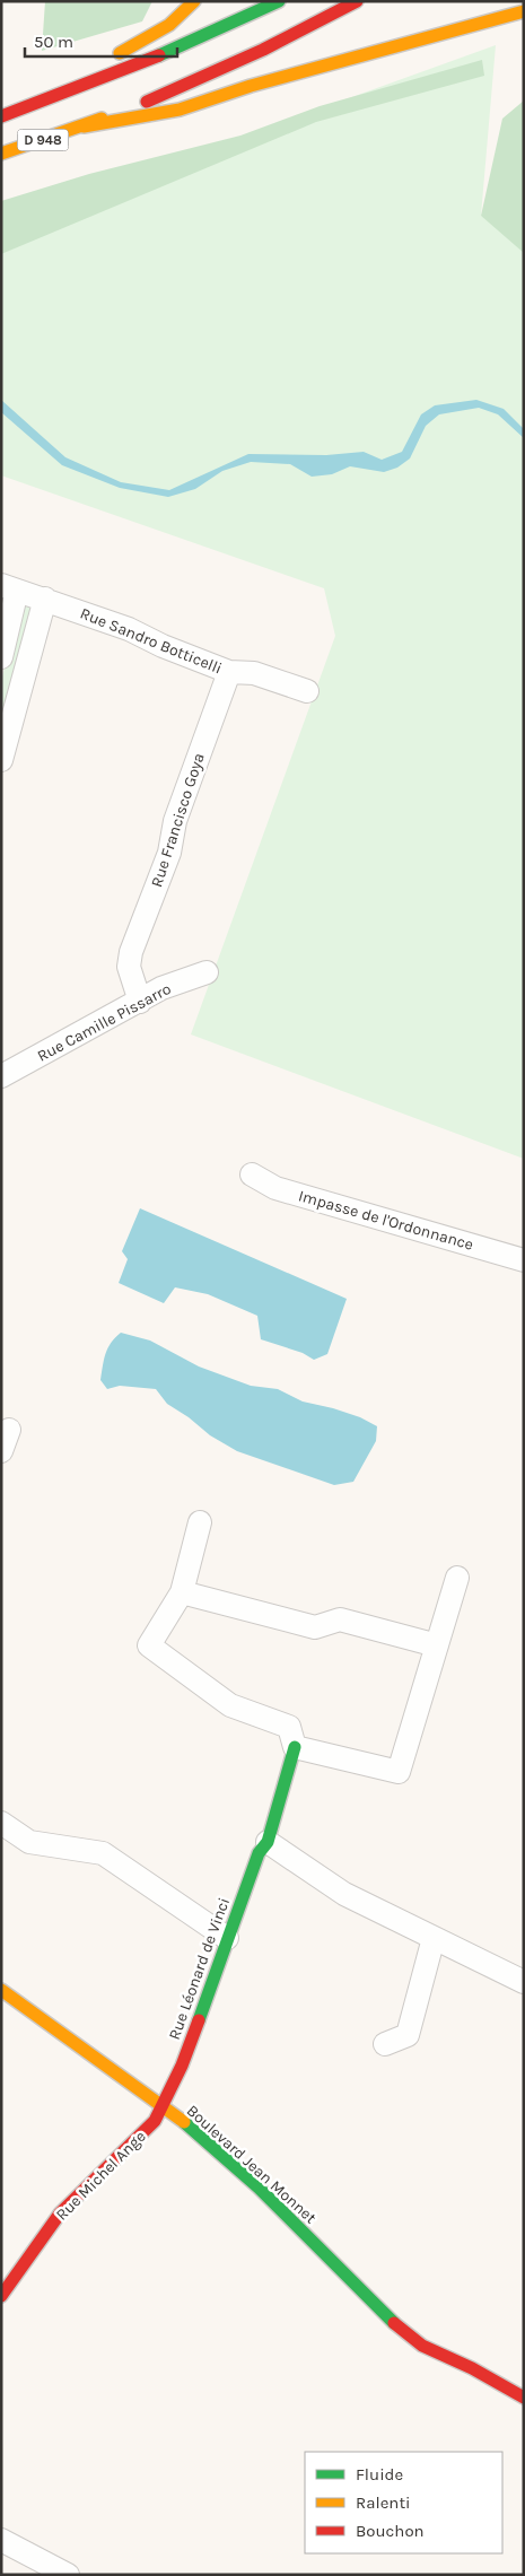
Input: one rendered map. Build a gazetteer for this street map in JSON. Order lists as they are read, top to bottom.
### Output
{
  "streets": {
    "main road": [
      "D 948",
      "Rue Léonard de Vinci",
      "Boulevard Jean Monnet",
      "Rue Michel Ange"
    ],
    "street": [
      "Rue Sandro Botticelli",
      "Rue Francisco Goya",
      "Rue Camille Pissarro",
      "Impasse de l'Ordonnance"
    ]
  },
  "crossings": [
    ["Rue Sandro Botticelli", "Rue Francisco Goya"],
    ["Rue Francisco Goya", "Rue Camille Pissarro"],
    ["Rue Léonard de Vinci", "Boulevard Jean Monnet"],
    ["Rue Léonard de Vinci", "Rue Michel Ange"],
    ["Boulevard Jean Monnet", "Rue Michel Ange"]
  ],
  "legend": ["Fluide", "Ralenti", "Bouchon"],
  "scale_bar": "50 m"
}
